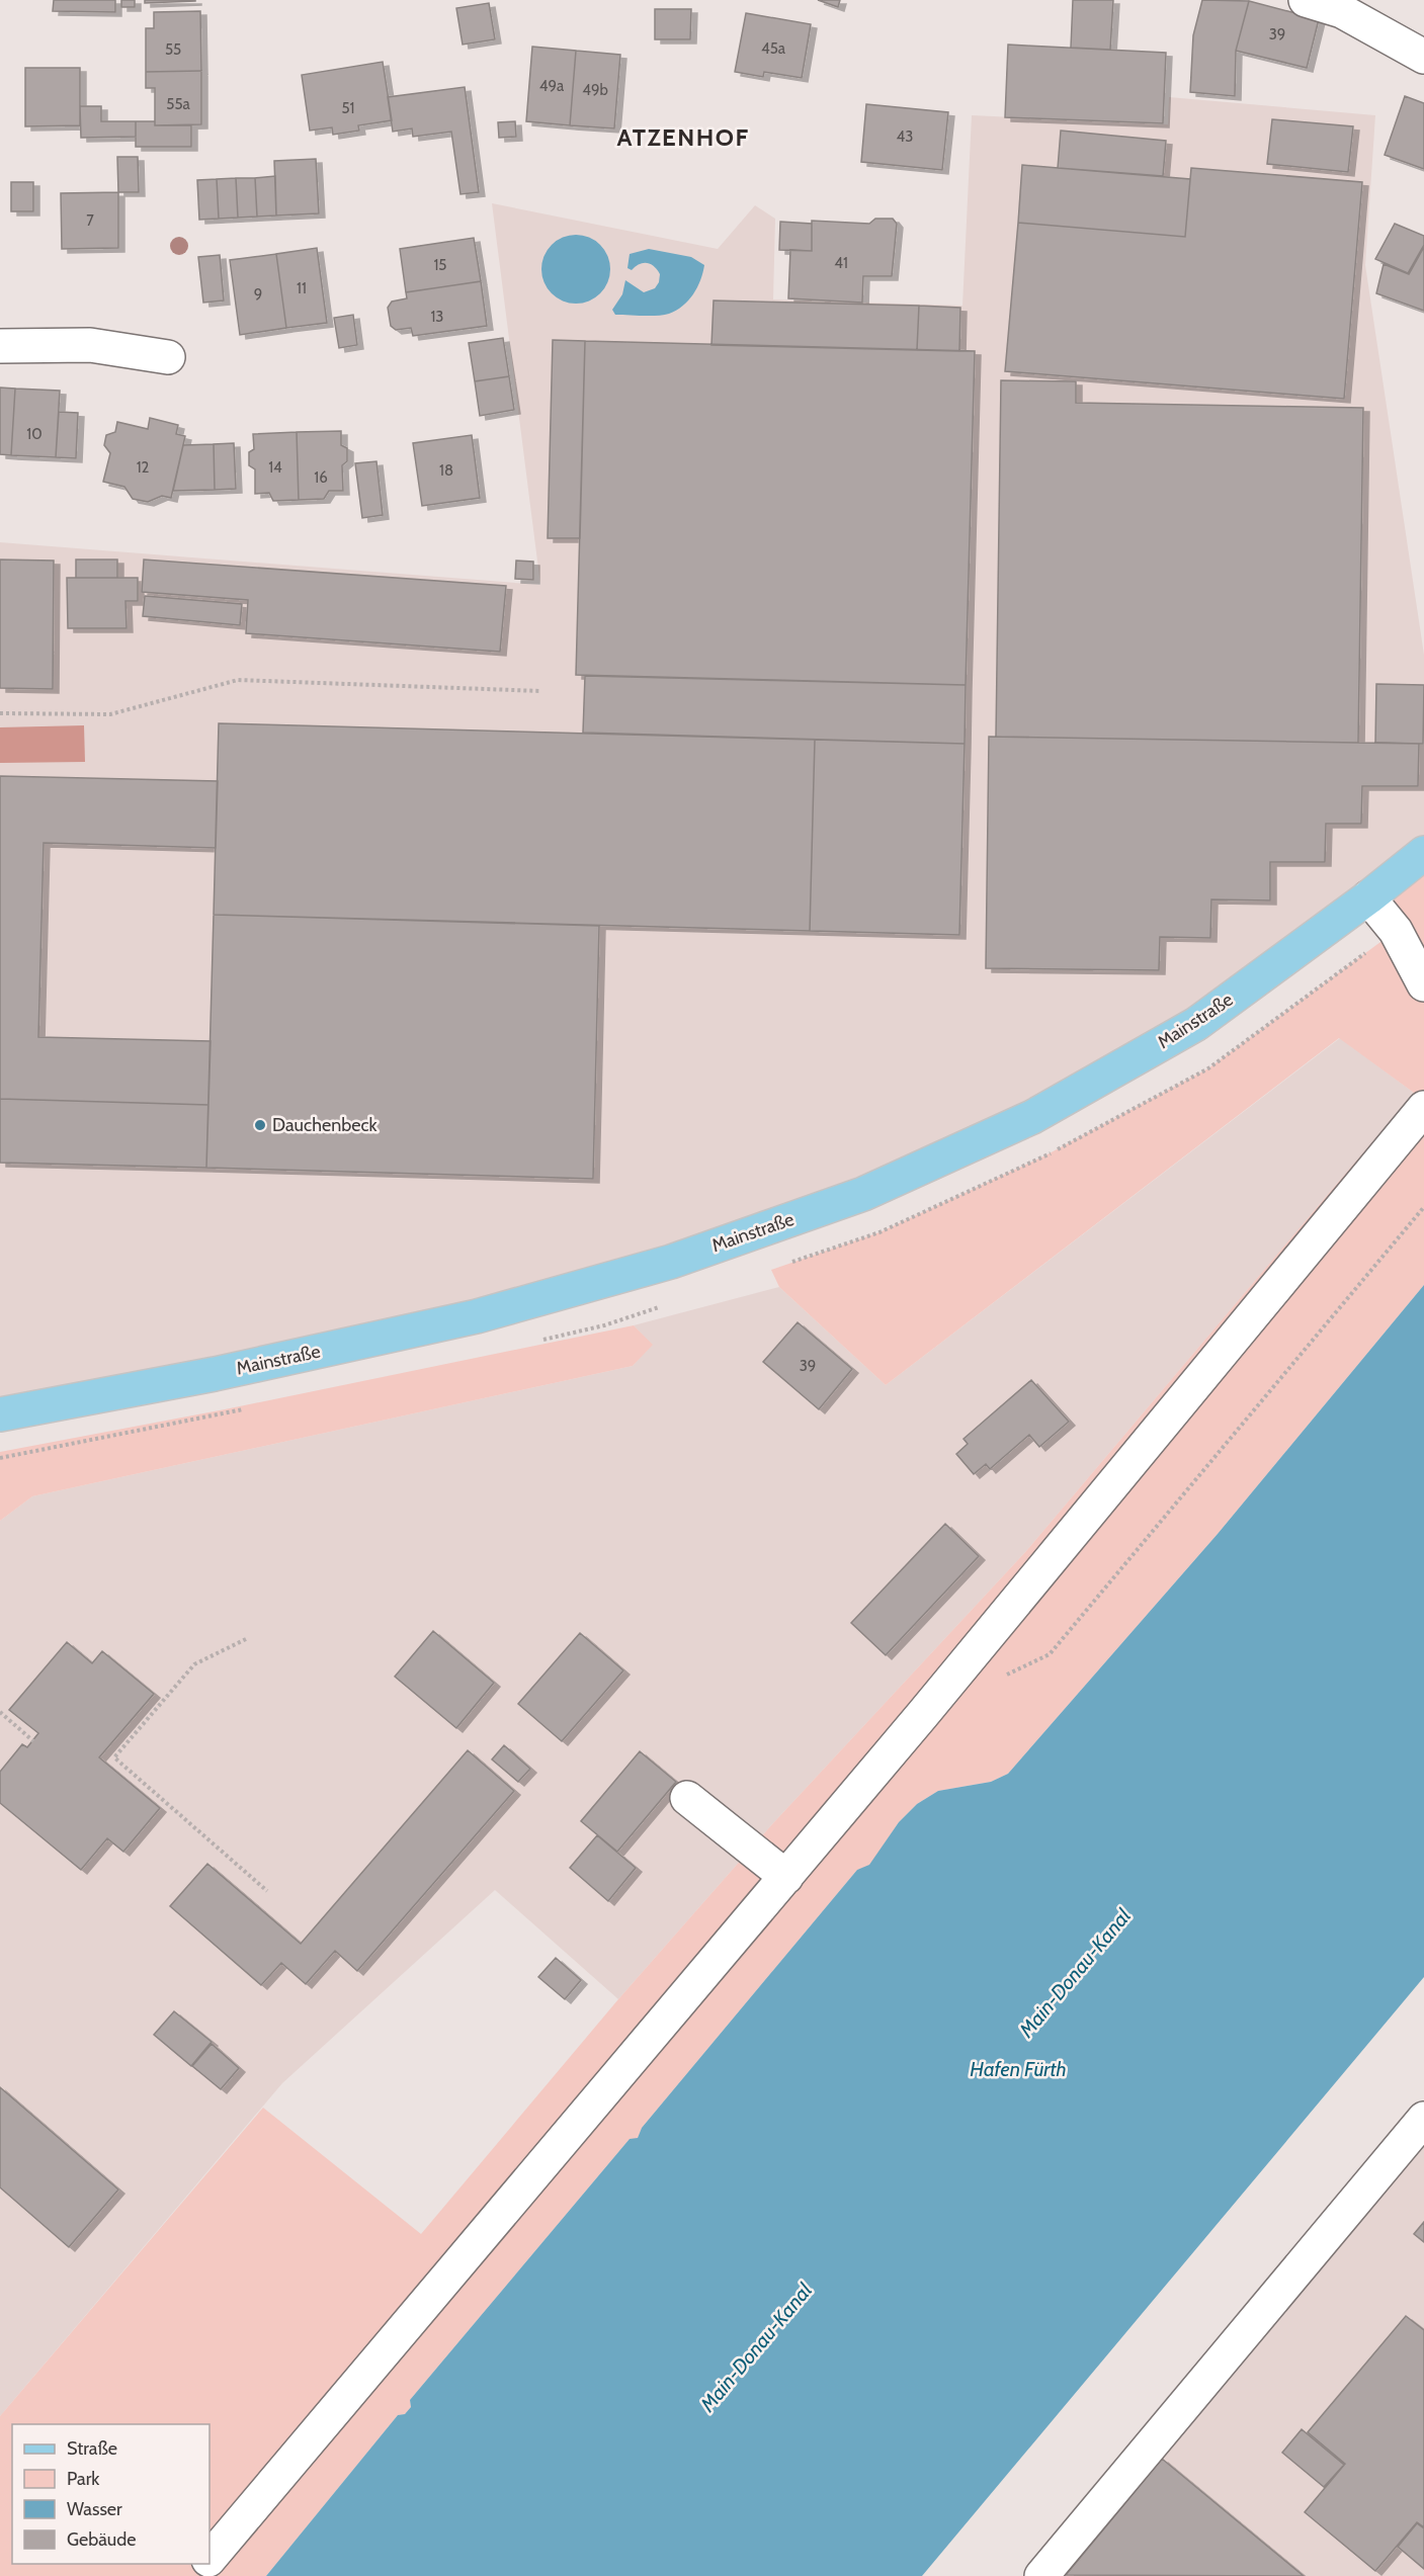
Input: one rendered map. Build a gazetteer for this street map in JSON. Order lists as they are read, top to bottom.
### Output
{
  "streets": {
    "main road": ["Mainstraße"]
  },
  "districts": ["ATZENHOF"],
  "water": ["Main-Donau-Kanal", "Hafen Fürth"],
  "places": ["Dauchenbeck"],
  "house_numbers": [
    "39",
    "45a",
    "55",
    "49a",
    "49b",
    "55a",
    "51",
    "43",
    "7",
    "41",
    "15",
    "11",
    "9",
    "13",
    "10",
    "12",
    "14",
    "18",
    "16",
    "39"
  ],
  "legend": [
    "Straße",
    "Park",
    "Wasser",
    "Gebäude"
  ]
}
